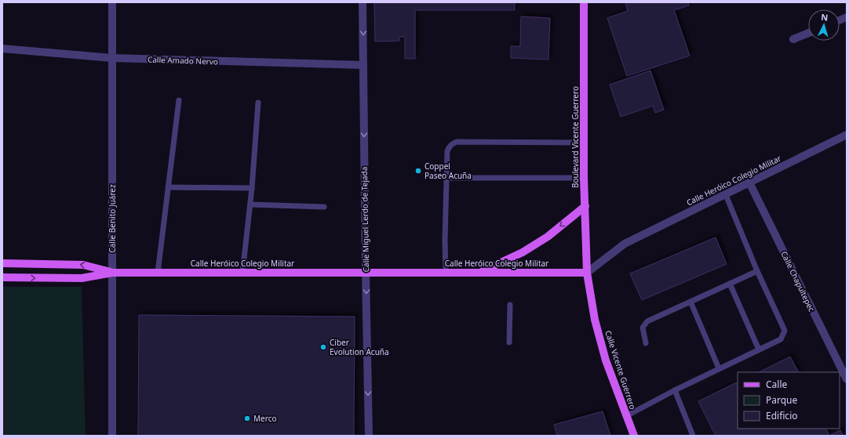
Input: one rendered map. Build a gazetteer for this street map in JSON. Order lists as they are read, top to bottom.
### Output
{
  "streets": {
    "main road": ["Boulevard Vicente Guerrero", "Calle Heróico Colegio Militar", "Calle Vicente Guerrero"],
    "street": [
      "Calle Amado Nervo",
      "Calle Benito Juárez",
      "Calle Miguel Lerdo de Tejada",
      "Calle Chapultepec"
    ]
  },
  "crossings": [
    ["Calle Amado Nervo", "Calle Benito Juárez"],
    ["Calle Amado Nervo", "Calle Miguel Lerdo de Tejada"],
    ["Boulevard Vicente Guerrero", "Calle Heróico Colegio Militar"],
    ["Boulevard Vicente Guerrero", "Calle Vicente Guerrero"],
    ["Calle Heróico Colegio Militar", "Calle Benito Juárez"],
    ["Calle Heróico Colegio Militar", "Calle Miguel Lerdo de Tejada"],
    ["Calle Heróico Colegio Militar", "Calle Chapultepec"],
    ["Calle Heróico Colegio Militar", "Calle Vicente Guerrero"]
  ],
  "one_way": ["Calle Miguel Lerdo de Tejada"],
  "places": ["Coppel Paseo Acuña", "Ciber Evolution Acuña", "Merco"],
  "legend": ["Calle", "Parque", "Edificio"],
  "north": "top"
}
